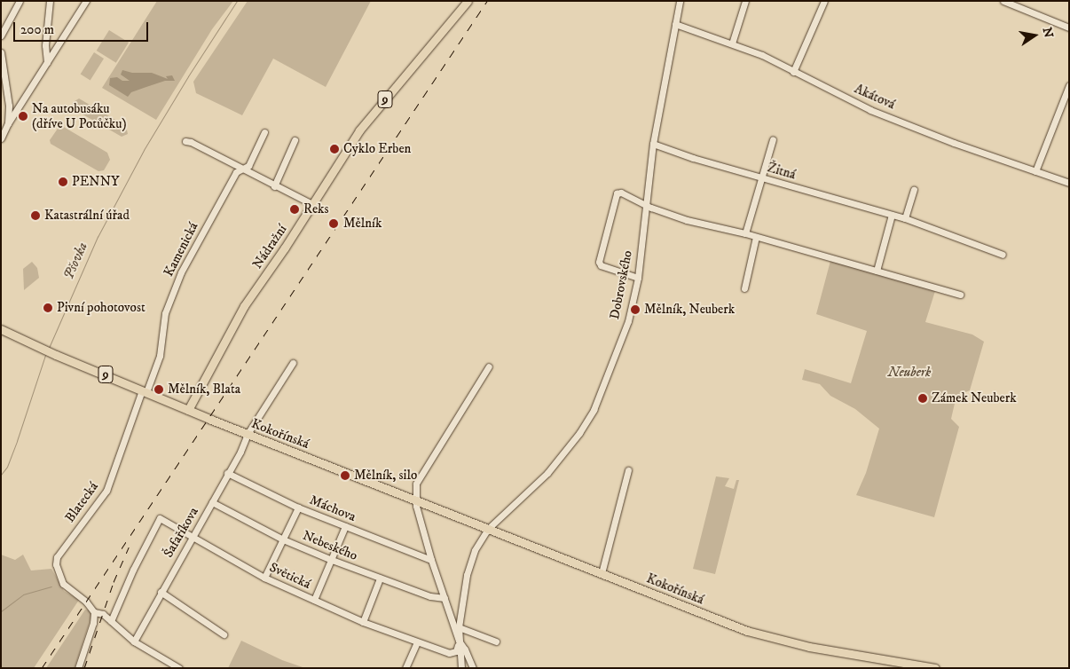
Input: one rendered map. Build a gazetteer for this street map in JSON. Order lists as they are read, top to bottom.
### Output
{
  "streets": {
    "main road": ["9", "Nádražní", "Kokořínská"],
    "street": [
      "Akátová",
      "Žitná",
      "Kamenická",
      "Dobrovského",
      "Blatecká",
      "Máchova",
      "Šafaříkova",
      "Nebeského",
      "Světická"
    ]
  },
  "crossings": [
    ["Akátová", "Dobrovského"],
    ["Žitná", "Dobrovského"],
    ["Nádražní", "Kokořínská"],
    ["Kamenická", "Kokořínská"],
    ["Kamenická", "Blatecká"],
    ["Dobrovského", "Kokořínská"],
    ["Dobrovského", "Světická"],
    ["Kokořínská", "Blatecká"],
    ["Kokořínská", "Šafaříkova"],
    ["Blatecká", "Šafaříkova"],
    ["Blatecká", "Světická"],
    ["Máchova", "Šafaříkova"],
    ["Šafaříkova", "Nebeského"],
    ["Šafaříkova", "Světická"]
  ],
  "water": ["Pšovka"],
  "parks": ["Neuberk"],
  "places": [
    "Na autobusáku (dříve U Potůčku)",
    "Cyklo Erben",
    "PENNY",
    "Reks",
    "Katastrální úřad",
    "Mělník",
    "Pivní pohotovost",
    "Mělník, Neuberk",
    "Mělník, Blata",
    "Zámek Neuberk",
    "Mělník, silo"
  ],
  "scale_bar": "200 m",
  "north": "right"
}
